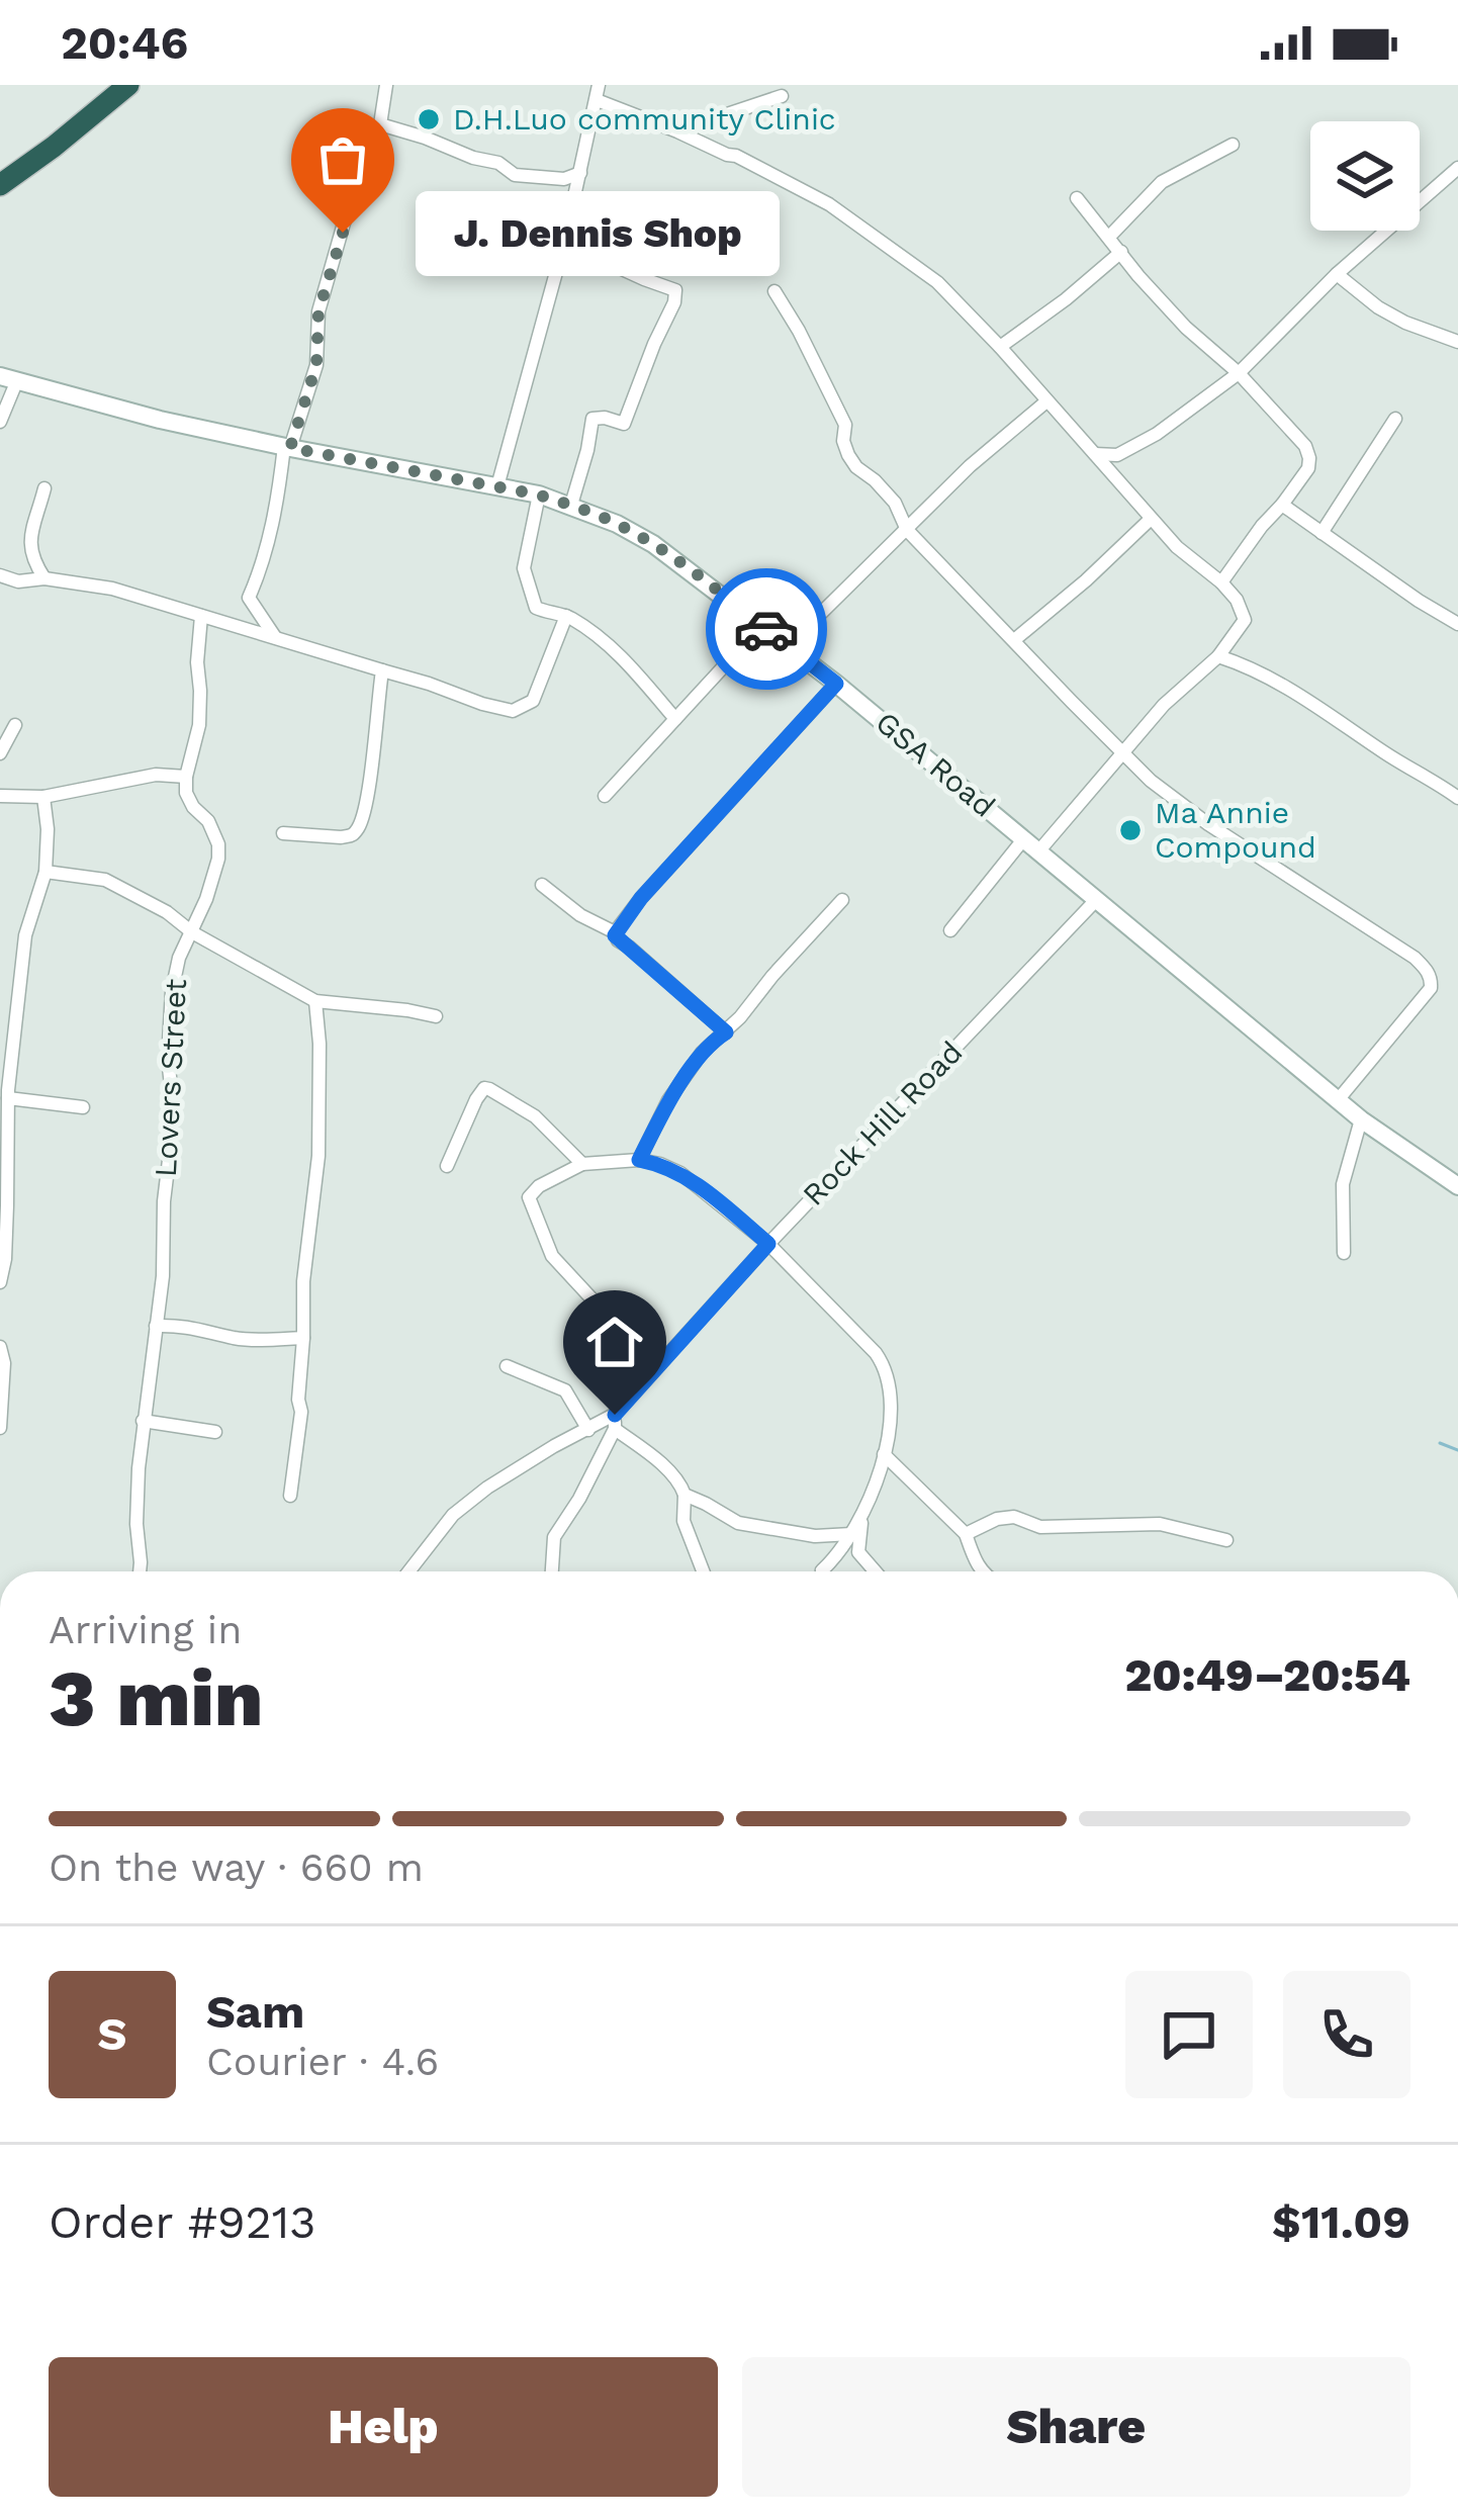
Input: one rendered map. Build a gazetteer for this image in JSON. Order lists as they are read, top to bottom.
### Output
{
  "streets": {
    "street": ["GSA Road", "Lovers Street", "Rock Hill Road"]
  },
  "crossings": [
    ["GSA Road", "Rock Hill Road"]
  ],
  "places": ["D.H.Luo community Clinic", "J. Dennis Shop", "Ma Annie Compound"],
  "page": {
    "status": "20:46",
    "bubble": "J. Dennis Shop",
    "heading": ["3 min", "Arriving in", "20:49–20:54"],
    "panel": [
      "Sam",
      "Courier · 4.6",
      "Order #9213",
      "$11.09"
    ],
    "bar": "On the way · 660 m",
    "round": "S",
    "buttons": ["Help", "Share"]
  }
}
